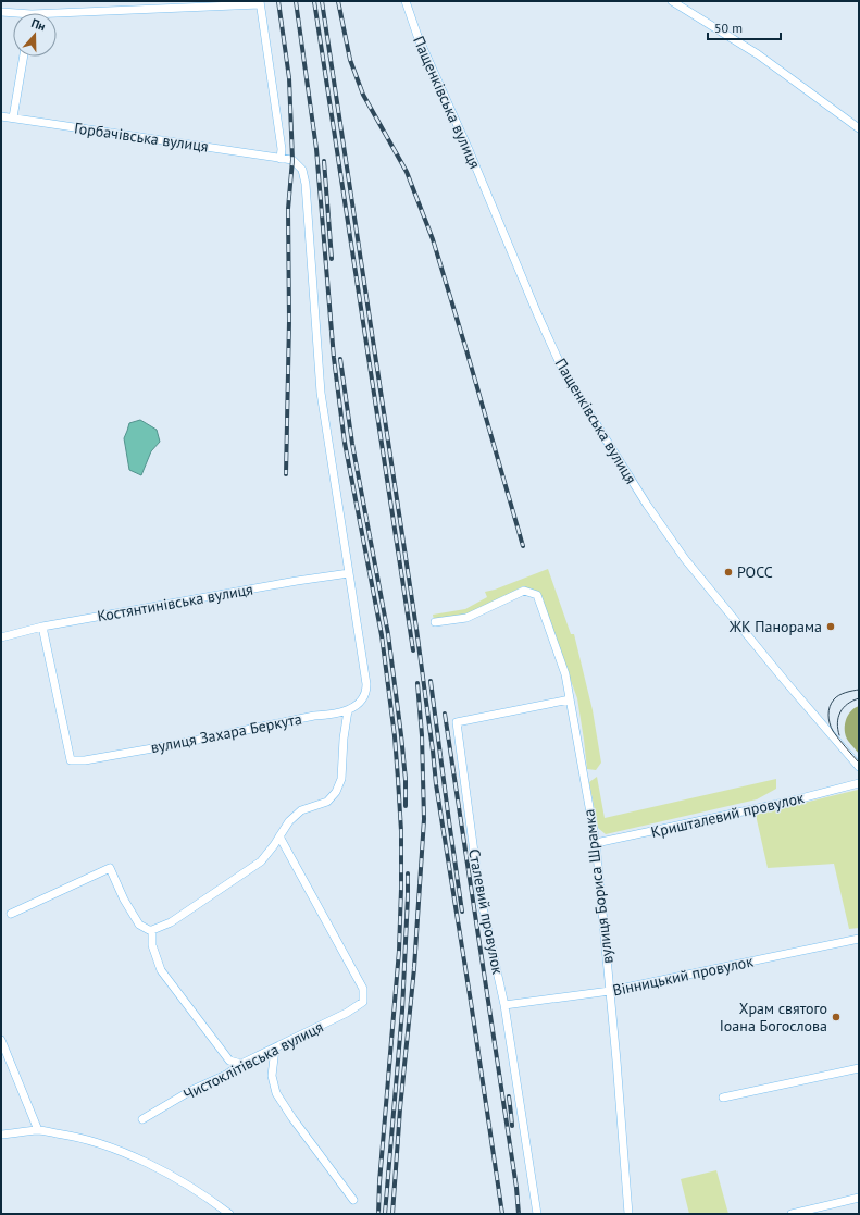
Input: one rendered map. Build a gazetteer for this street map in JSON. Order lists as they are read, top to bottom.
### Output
{
  "streets": {
    "street": [
      "Пащенківська вулиця",
      "Горбачівська вулиця",
      "Костянтинівська вулиця",
      "вулиця Захара Беркута",
      "Кришталевий провулок",
      "вулиця Бориса Шрамка",
      "Сталевий провулок",
      "Вінницький провулок",
      "Чистоклітівська вулиця"
    ]
  },
  "crossings": [
    ["Горбачівська вулиця", "Костянтинівська вулиця"],
    ["Горбачівська вулиця", "вулиця Захара Беркута"],
    ["Костянтинівська вулиця", "вулиця Захара Беркута"],
    ["Кришталевий провулок", "вулиця Бориса Шрамка"],
    ["вулиця Бориса Шрамка", "Сталевий провулок"],
    ["вулиця Бориса Шрамка", "Вінницький провулок"],
    ["Сталевий провулок", "Вінницький провулок"]
  ],
  "places": ["РОСС", "ЖК Панорама", "Храм святого Іоана Богослова"],
  "scale_bar": "50 m",
  "north": "top"
}
